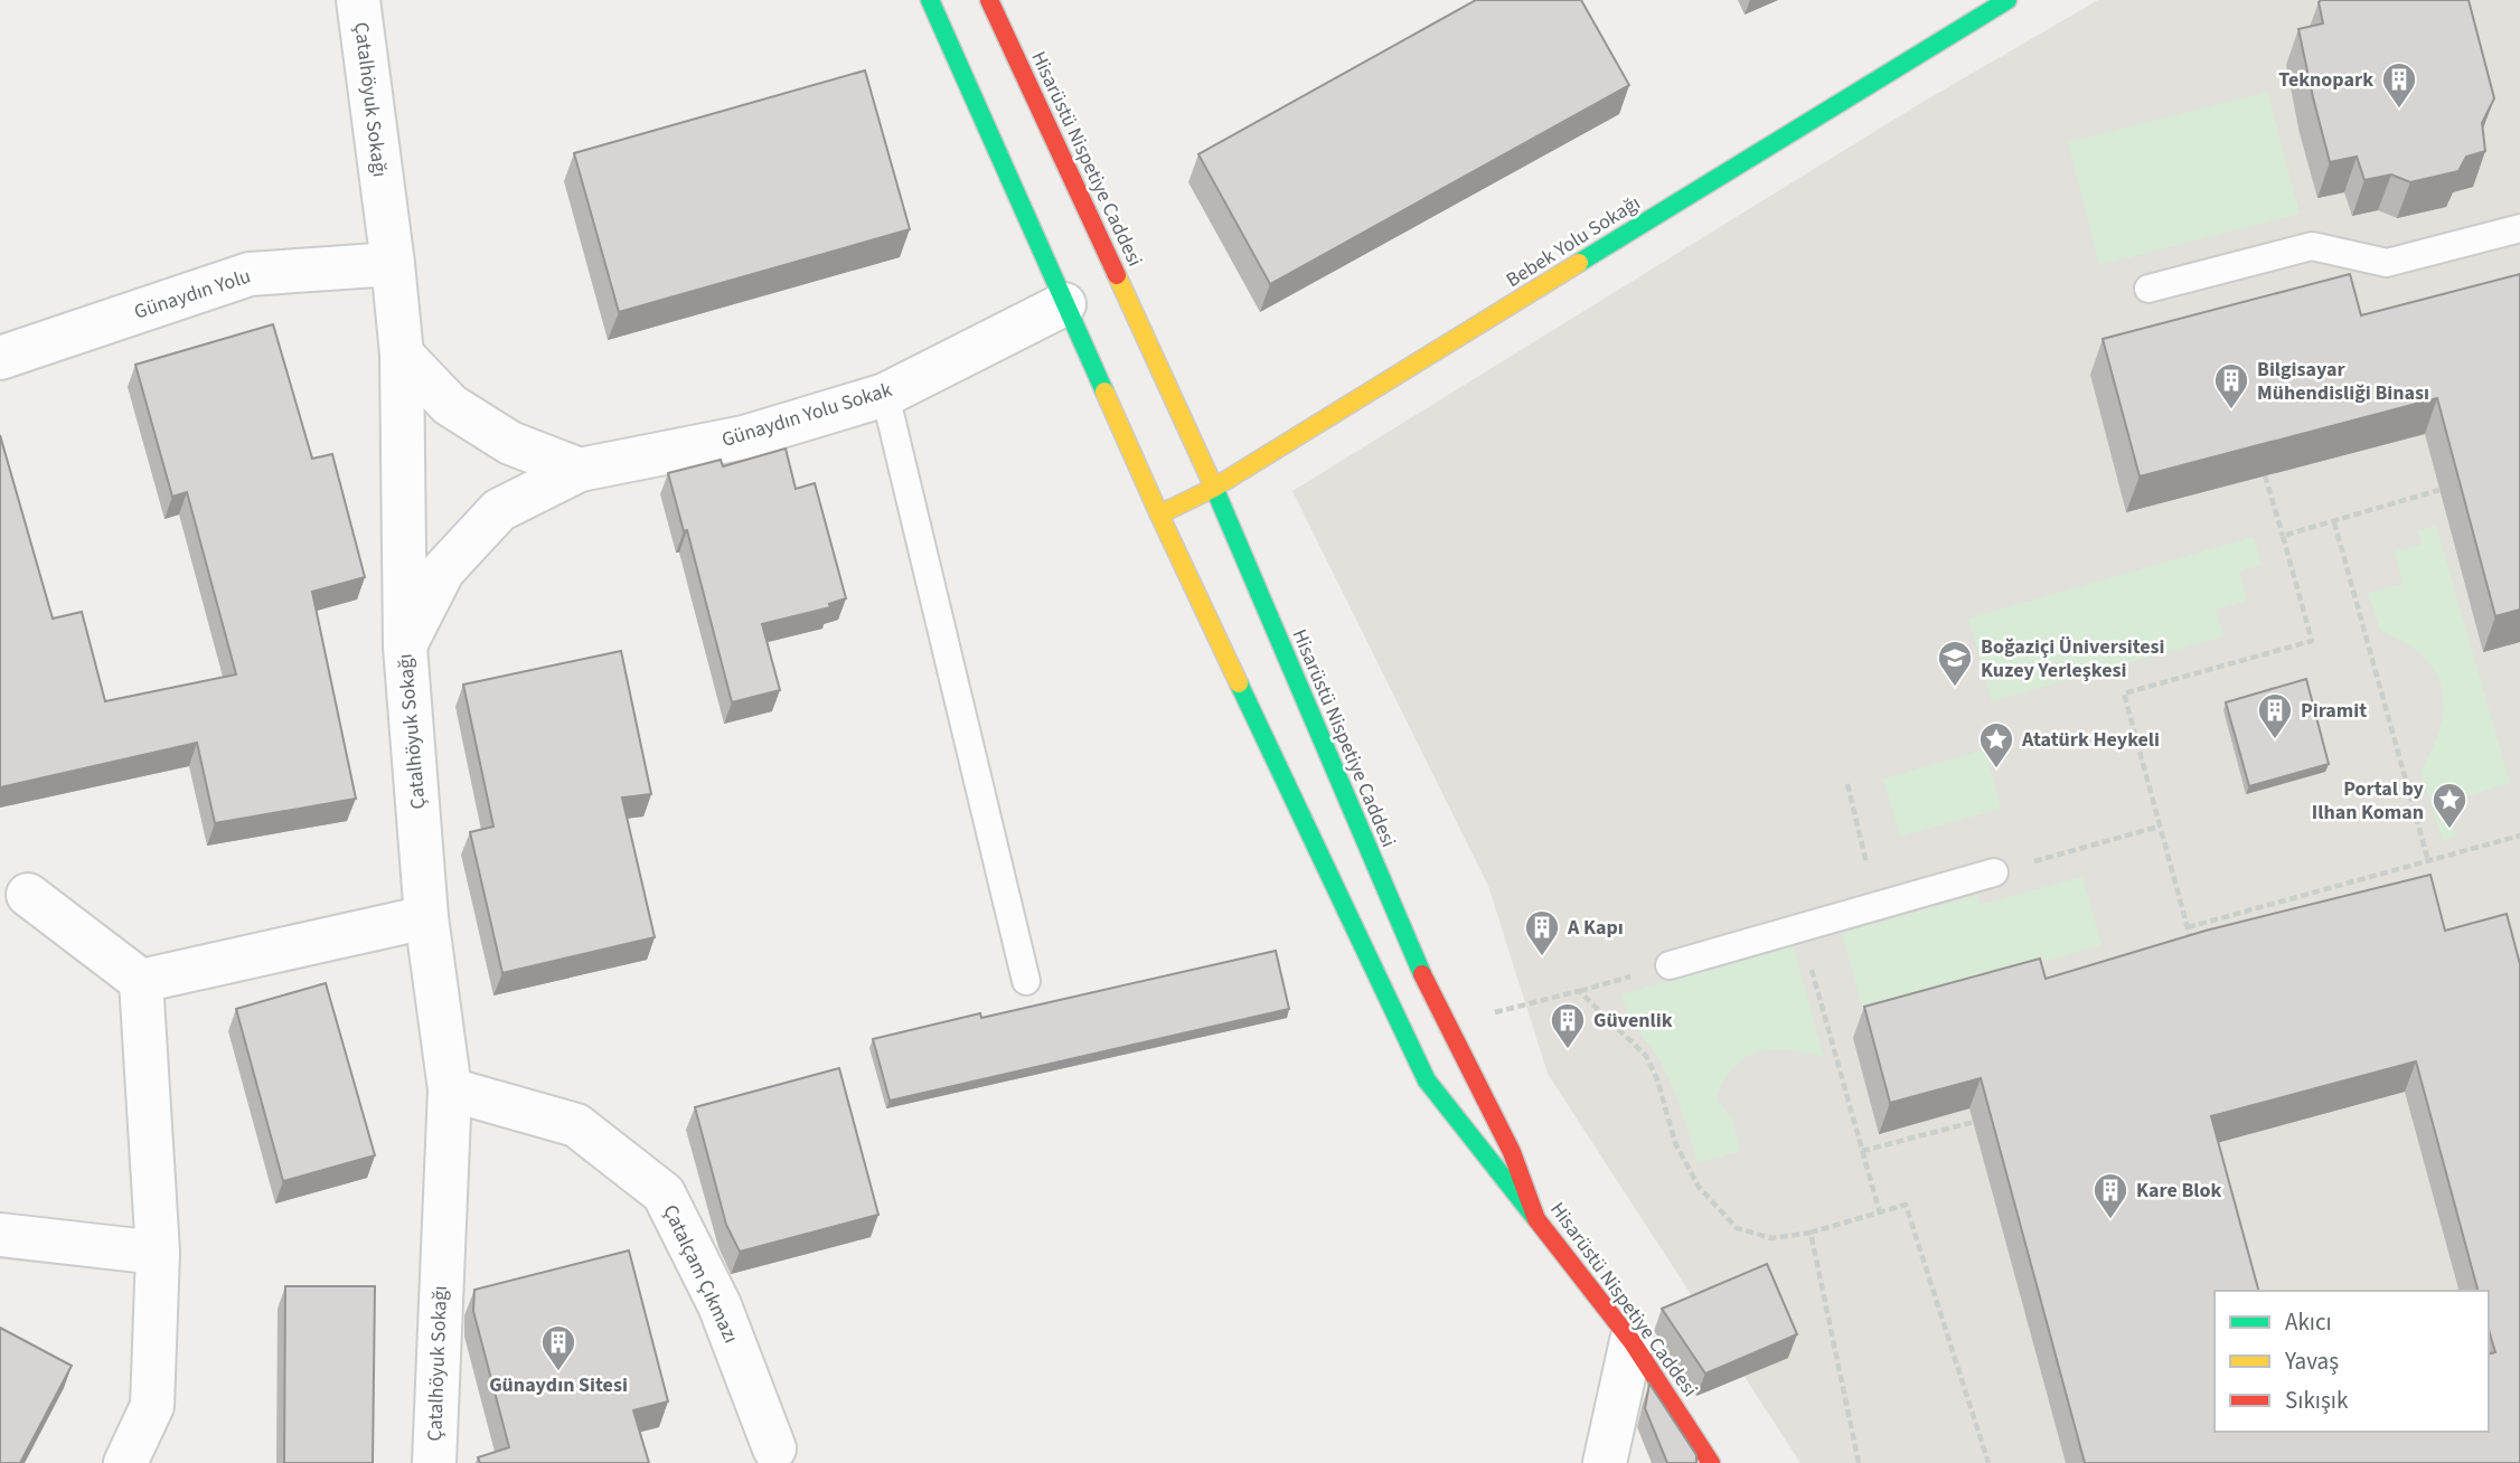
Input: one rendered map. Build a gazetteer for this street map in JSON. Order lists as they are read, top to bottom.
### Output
{
  "streets": {
    "main road": ["Hisarüstü Nispetiye Caddesi", "Bebek Yolu Sokağı"],
    "street": [
      "Çatalhöyuk Sokağı",
      "Günaydın Yolu",
      "Günaydın Yolu Sokak",
      "Çatalçam Çıkmazı"
    ]
  },
  "crossings": [
    ["Çatalhöyuk Sokağı", "Günaydın Yolu"],
    ["Çatalhöyuk Sokağı", "Çatalçam Çıkmazı"],
    ["Hisarüstü Nispetiye Caddesi", "Bebek Yolu Sokağı"]
  ],
  "places": {
    "building": [
      "Teknopark",
      "Bilgisayar Mühendisliği Binası",
      "Piramit",
      "A Kapı",
      "Güvenlik",
      "Kare Blok",
      "Günaydın Sitesi"
    ],
    "school or university": ["Boğaziçi Üniversitesi Kuzey Yerleşkesi"],
    "place": ["Atatürk Heykeli", "Portal by Ilhan Koman"]
  },
  "legend": ["Akıcı", "Yavaş", "Sıkışık"]
}
